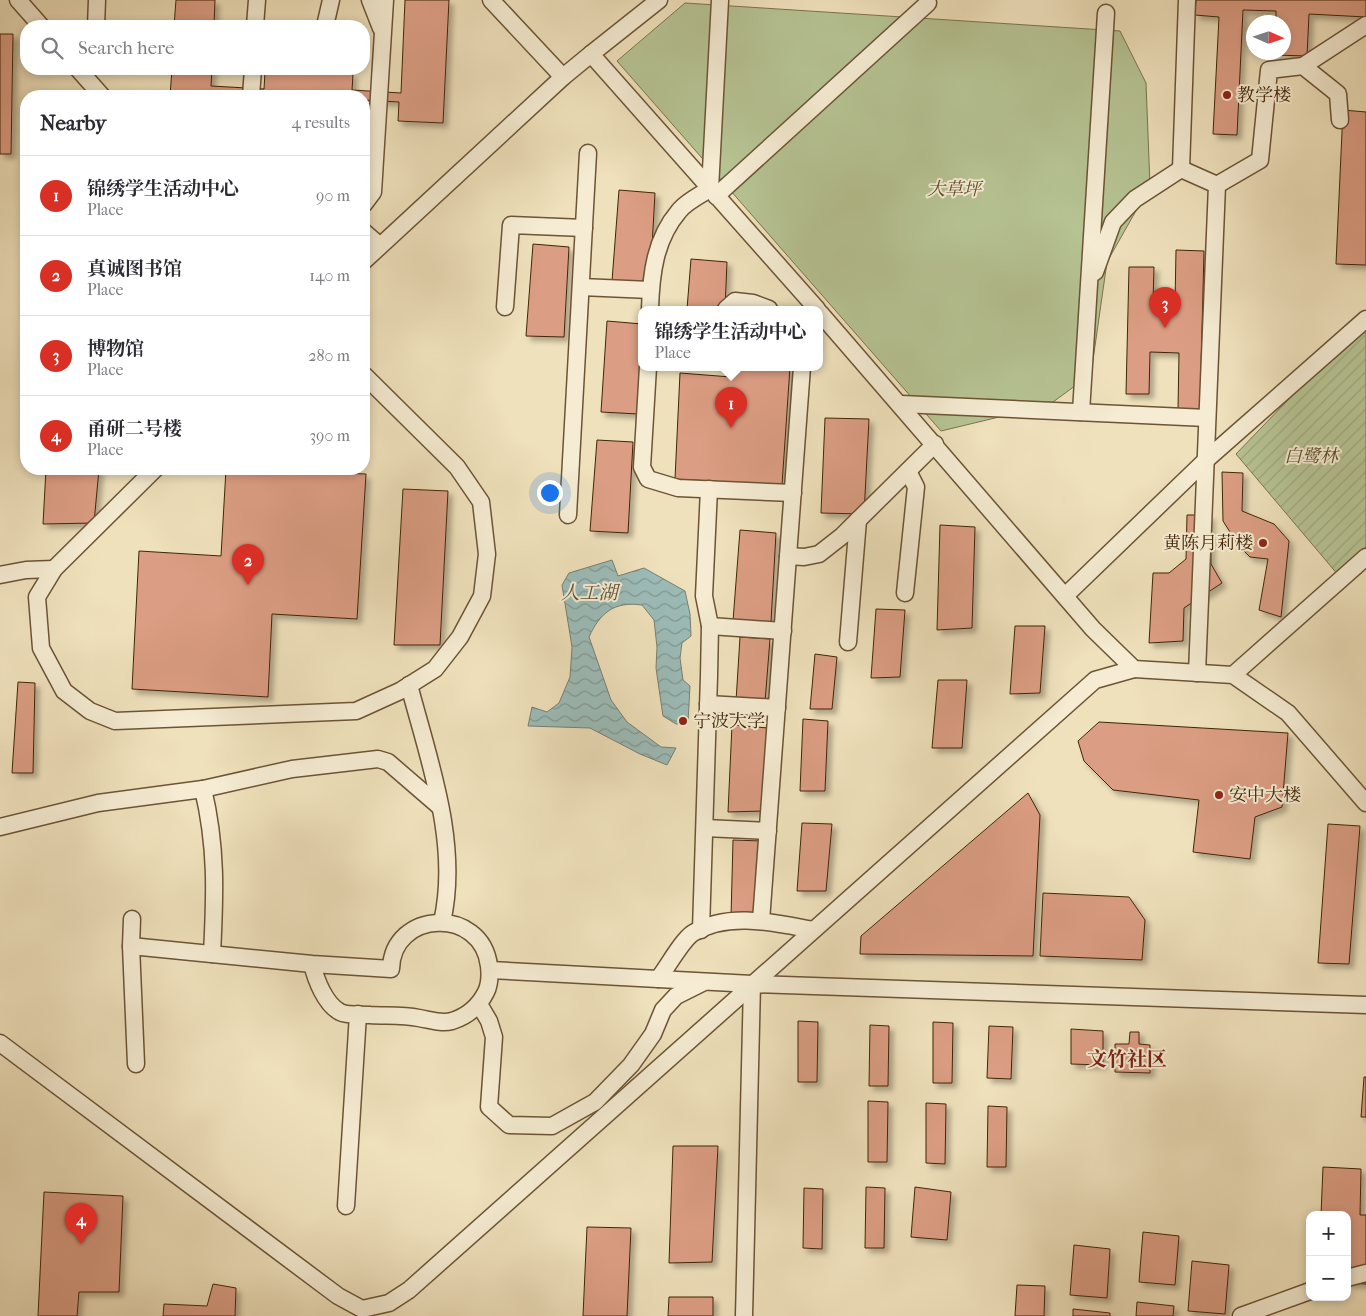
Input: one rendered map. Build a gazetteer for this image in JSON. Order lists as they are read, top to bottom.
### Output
{
  "districts": ["文竹社区"],
  "water": ["人工湖"],
  "parks": ["大草坪", "白鹭林"],
  "places": [
    "教学楼",
    "黄陈月莉楼",
    "宁波大学",
    "安中大楼"
  ],
  "north": "right",
  "page": {
    "search": "Search here",
    "heading": ["Nearby", "4 results"],
    "list": [
      {
        "mark": "1",
        "name": "锦绣学生活动中心",
        "note": "Place",
        "value": "90 m"
      },
      {
        "mark": "2",
        "name": "真诚图书馆",
        "note": "Place",
        "value": "140 m"
      },
      {
        "mark": "3",
        "name": "博物馆",
        "note": "Place",
        "value": "280 m"
      },
      {
        "mark": "4",
        "name": "甬研二号楼",
        "note": "Place",
        "value": "390 m"
      }
    ],
    "pins": [
      "3",
      "1",
      "2",
      "4"
    ],
    "popup": ["锦绣学生活动中心", "Place"],
    "map_buttons": ["+", "−"]
  }
}
